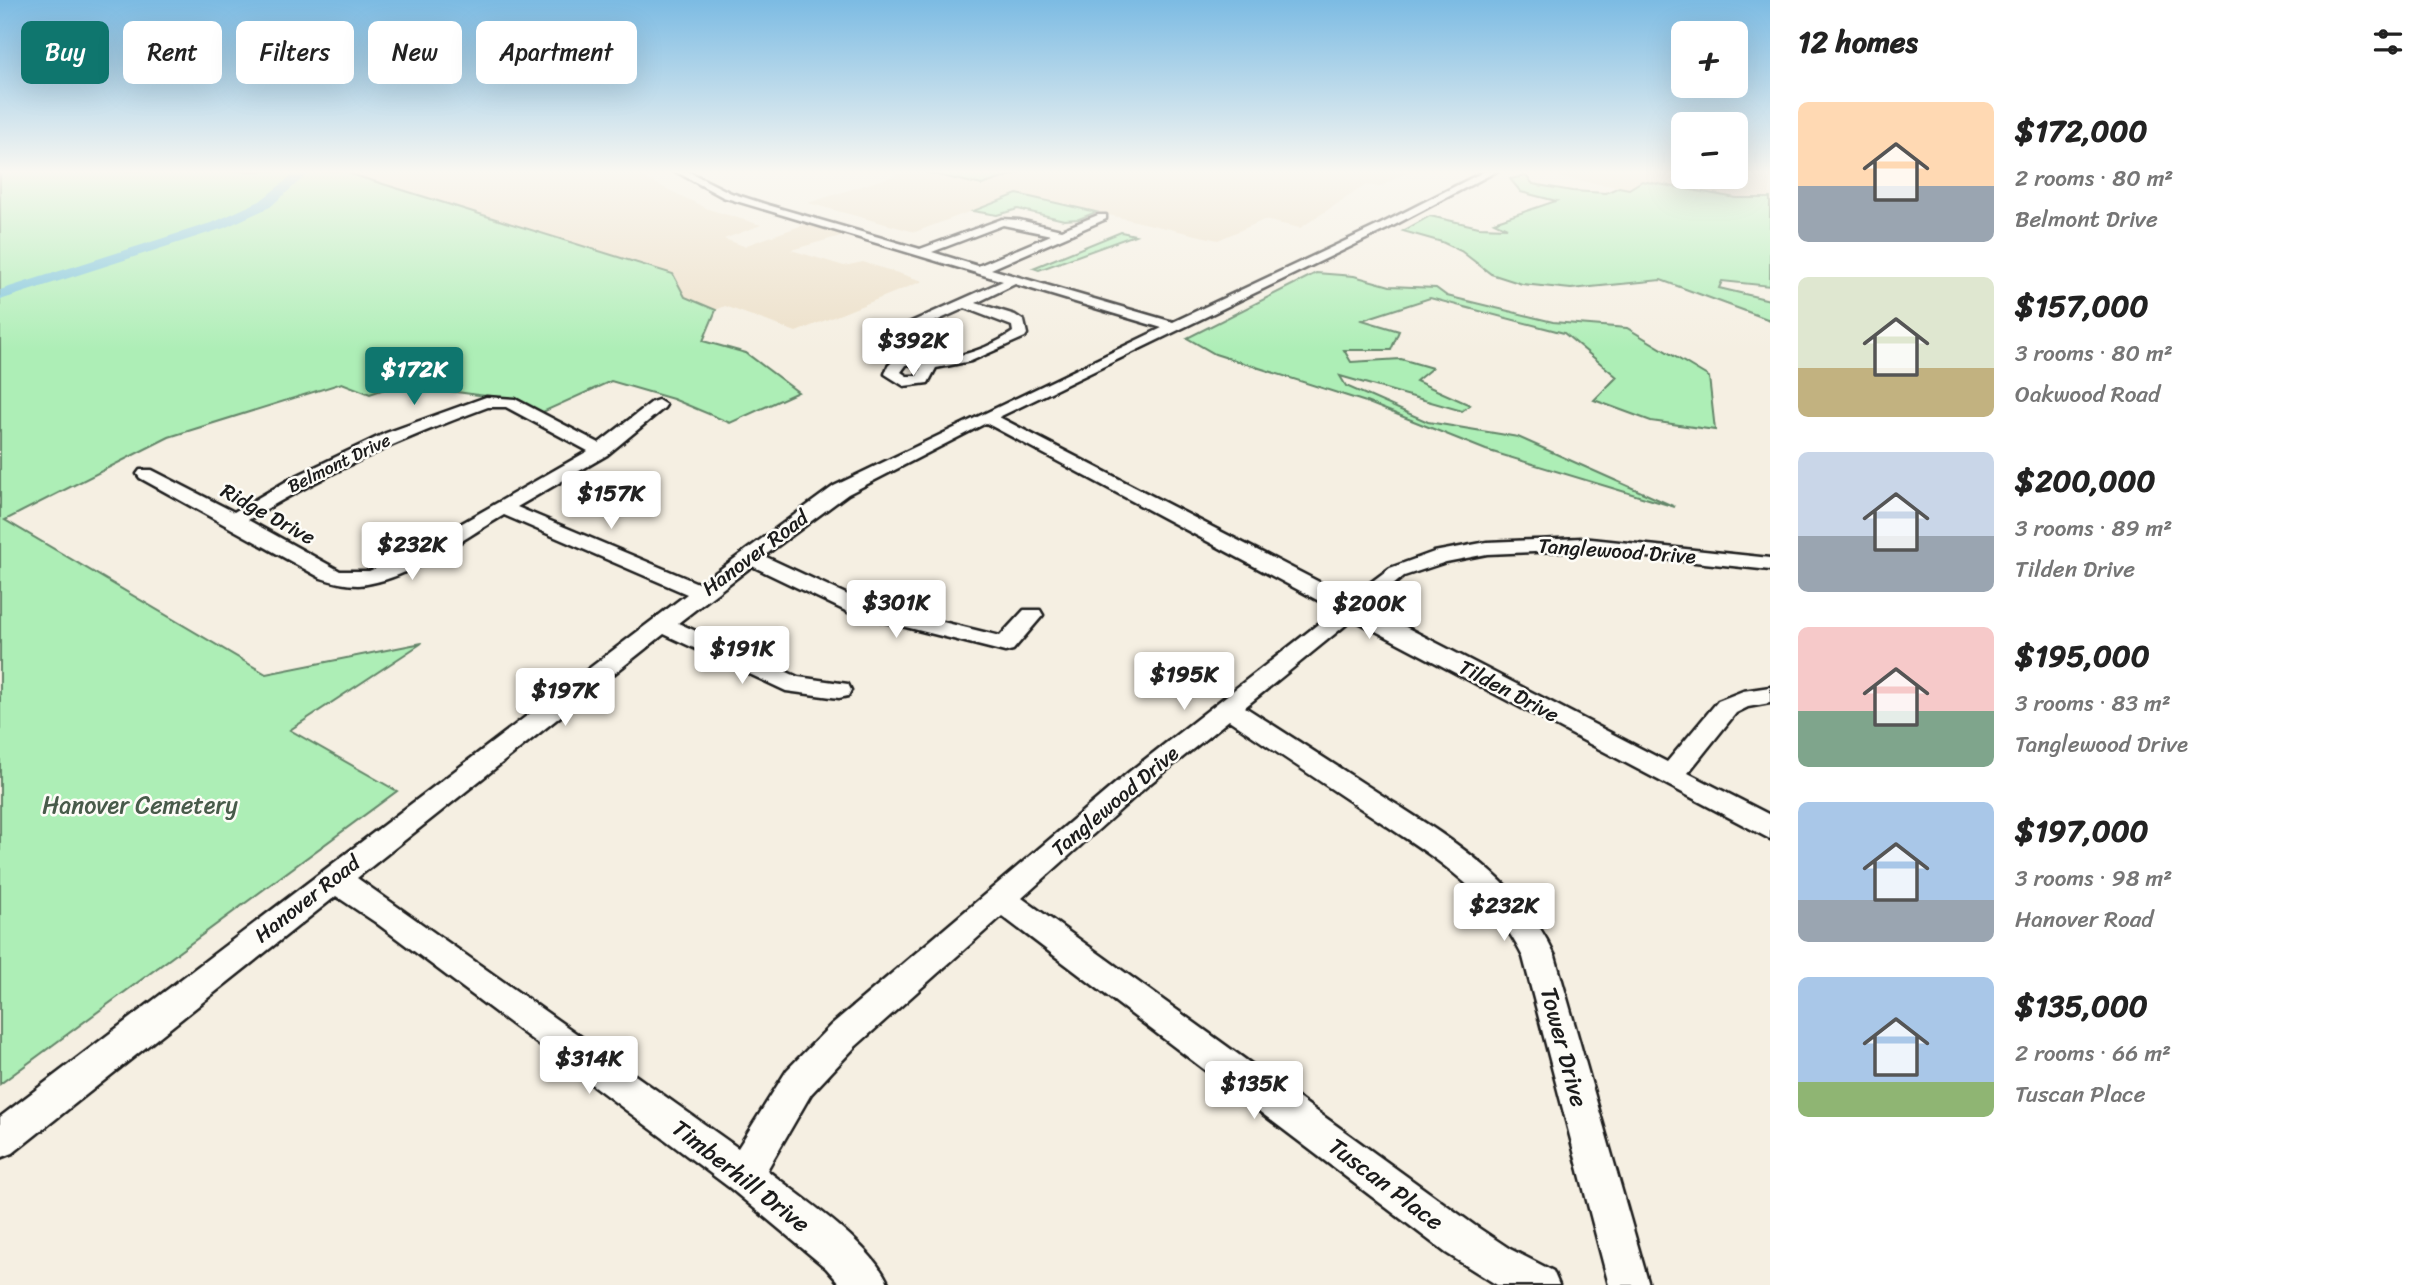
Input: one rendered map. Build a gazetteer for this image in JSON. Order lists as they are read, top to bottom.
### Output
{
  "streets": {
    "street": [
      "Belmont Drive",
      "Ridge Drive",
      "Tanglewood Drive",
      "Hanover Road",
      "Tilden Drive",
      "Tower Drive",
      "Timberhill Drive",
      "Tuscan Place"
    ]
  },
  "crossings": [
    ["Belmont Drive", "Ridge Drive"],
    ["Tanglewood Drive", "Tilden Drive"],
    ["Tanglewood Drive", "Tower Drive"],
    ["Tanglewood Drive", "Timberhill Drive"],
    ["Tanglewood Drive", "Tuscan Place"],
    ["Hanover Road", "Tilden Drive"],
    ["Hanover Road", "Timberhill Drive"]
  ],
  "parks": ["Hanover Cemetery"],
  "page": {
    "heading": "12 homes",
    "map_buttons": ["+", "−"],
    "chip": [
      "Buy",
      "Rent",
      "Filters",
      "New",
      "Apartment"
    ],
    "list": [
      {
        "name": "$172,000",
        "note": "2 rooms · 80 m² · Belmont Drive"
      },
      {
        "name": "$157,000",
        "note": "3 rooms · 80 m² · Oakwood Road"
      },
      {
        "name": "$200,000",
        "note": "3 rooms · 89 m² · Tilden Drive"
      },
      {
        "name": "$195,000",
        "note": "3 rooms · 83 m² · Tanglewood Drive"
      },
      {
        "name": "$197,000",
        "note": "3 rooms · 98 m² · Hanover Road"
      },
      {
        "name": "$135,000",
        "note": "2 rooms · 66 m² · Tuscan Place"
      }
    ],
    "price": [
      "$392K",
      "$172K",
      "$157K",
      "$232K",
      "$301K",
      "$200K",
      "$191K",
      "$195K",
      "$197K",
      "$232K",
      "$314K",
      "$135K"
    ]
  }
}
